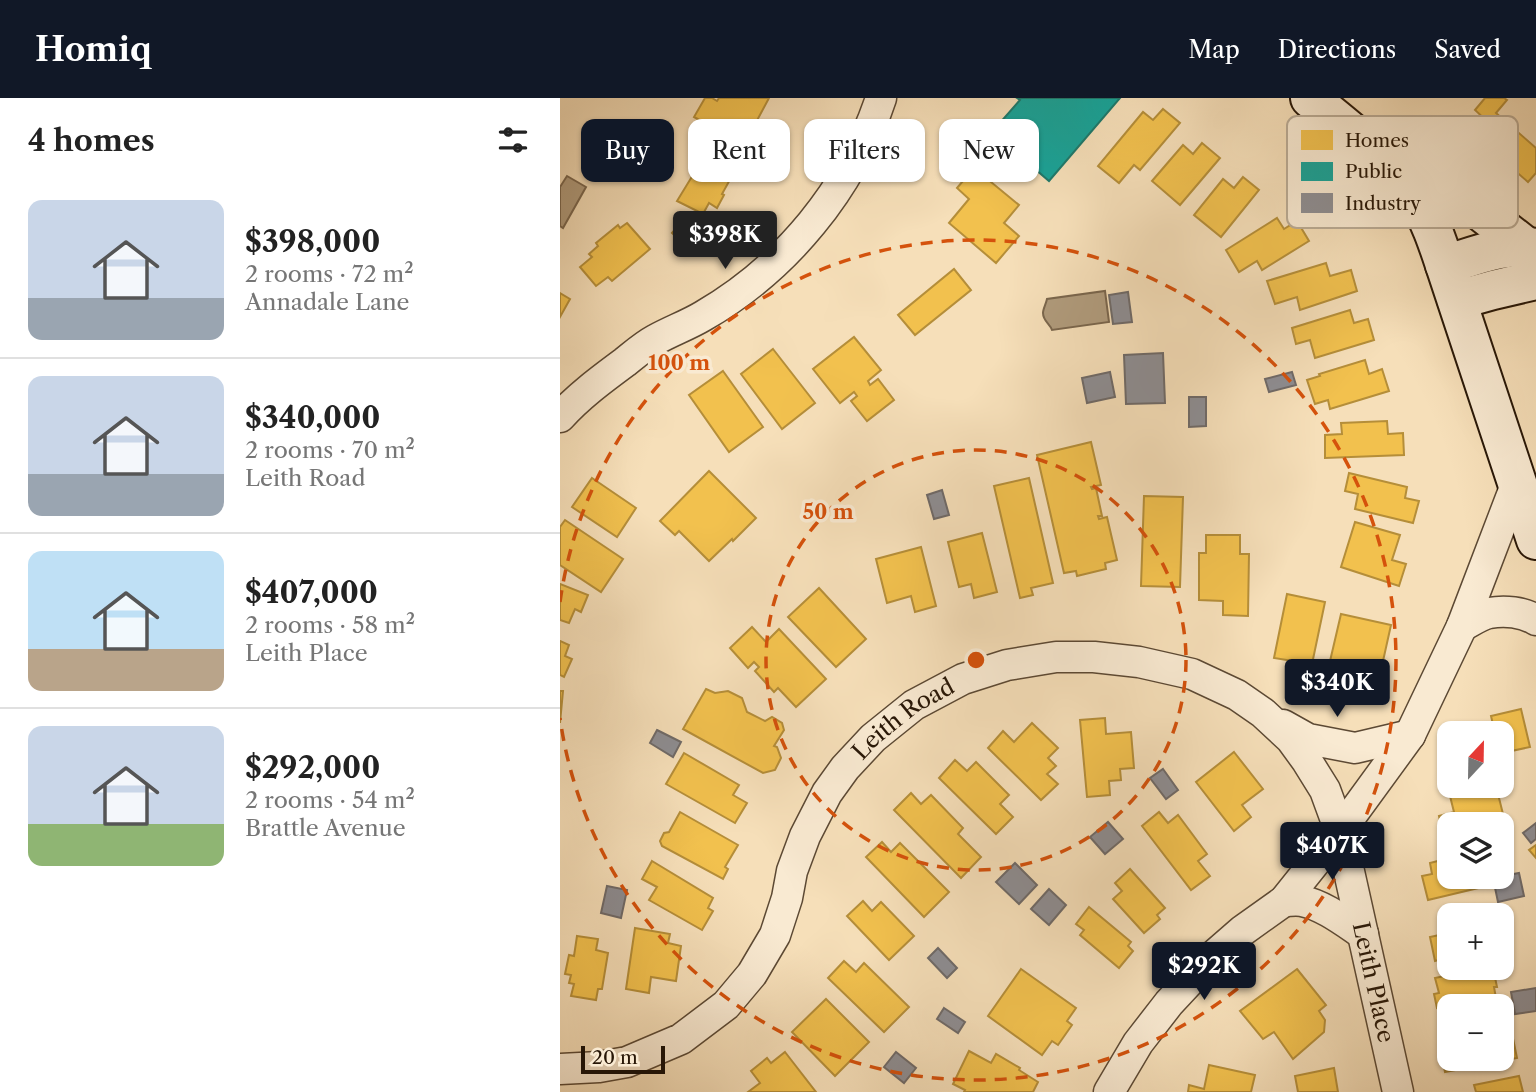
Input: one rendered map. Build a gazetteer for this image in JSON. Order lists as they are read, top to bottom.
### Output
{
  "streets": {
    "street": ["Leith Road", "Leith Place"]
  },
  "crossings": [
    ["Leith Road", "Leith Place"]
  ],
  "legend": ["Homes", "Public", "Industry"],
  "scale_bar": "20 m",
  "north": "top",
  "page": {
    "header": "Homiq",
    "nav": ["Map", "Directions", "Saved"],
    "heading": "4 homes",
    "chip": [
      "Buy",
      "Rent",
      "Filters",
      "New"
    ],
    "list": [
      {
        "name": "$398,000",
        "note": "2 rooms · 72 m² · Annadale Lane"
      },
      {
        "name": "$340,000",
        "note": "2 rooms · 70 m² · Leith Road"
      },
      {
        "name": "$407,000",
        "note": "2 rooms · 58 m² · Leith Place"
      },
      {
        "name": "$292,000",
        "note": "2 rooms · 54 m² · Brattle Avenue"
      }
    ],
    "price": [
      "$398K",
      "$340K",
      "$407K",
      "$292K"
    ],
    "map_buttons": ["+", "−"],
    "scale": "20 m"
  },
  "rings": ["100 m", "50 m"]
}
